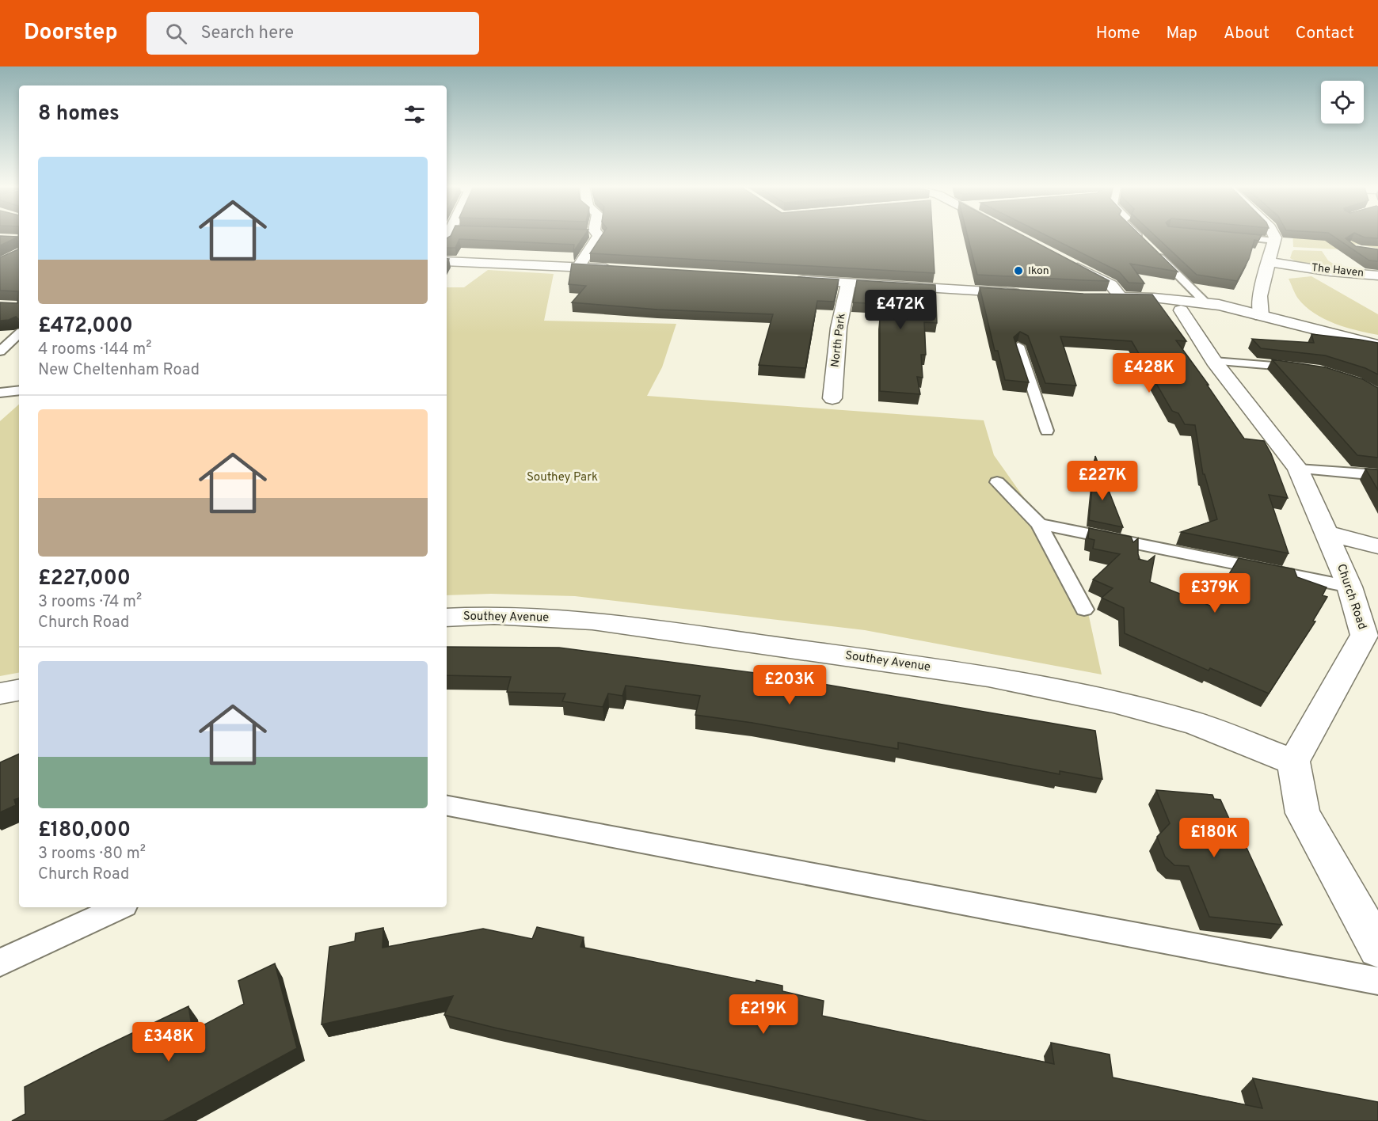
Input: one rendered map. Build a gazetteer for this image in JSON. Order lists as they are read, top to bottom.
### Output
{
  "streets": {
    "street": [
      "The Haven",
      "North Park",
      "Church Road",
      "Southey Avenue"
    ]
  },
  "crossings": [
    ["Church Road", "Southey Avenue"]
  ],
  "parks": ["Southey Park"],
  "places": ["Ikon"],
  "page": {
    "header": "Doorstep",
    "search": "Search here",
    "nav": [
      "Home",
      "Map",
      "About",
      "Contact"
    ],
    "heading": "8 homes",
    "list": [
      {
        "name": "£472,000",
        "note": "4 rooms · 144 m² · New Cheltenham Road"
      },
      {
        "name": "£227,000",
        "note": "3 rooms · 74 m² · Church Road"
      },
      {
        "name": "£180,000",
        "note": "3 rooms · 80 m² · Church Road"
      }
    ],
    "price": [
      "£472K",
      "£428K",
      "£227K",
      "£379K",
      "£203K",
      "£180K",
      "£219K",
      "£348K"
    ]
  }
}
